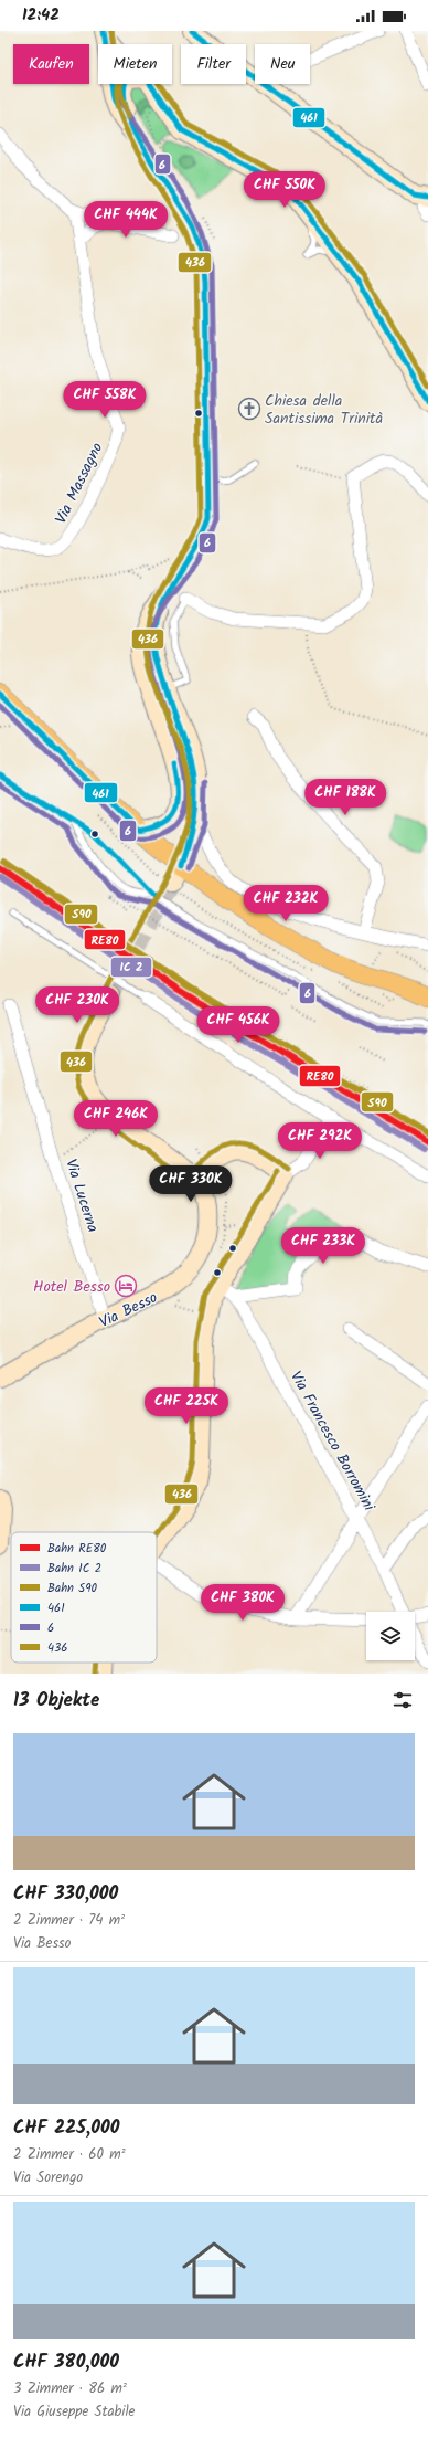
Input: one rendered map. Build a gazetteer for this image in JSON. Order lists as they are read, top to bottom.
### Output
{
  "streets": {
    "main road": ["Via Besso"],
    "street": ["Via Massagno", "Via Lucerna", "Via Francesco Borromini"]
  },
  "crossings": [
    ["Via Lucerna", "Via Besso"]
  ],
  "places": {
    "church": ["Chiesa della Santissima Trinità"],
    "hotel": ["Hotel Besso"]
  },
  "lines": [
    "transit line 461",
    "transit line 6",
    "transit line 436",
    "rail line S90",
    "rail line RE80"
  ],
  "legend": [
    "Bahn RE80",
    "Bahn IC 2",
    "Bahn S90",
    "461",
    "6",
    "436"
  ],
  "page": {
    "status": "12:42",
    "chip": [
      "Kaufen",
      "Mieten",
      "Filter",
      "Neu"
    ],
    "price": [
      "CHF 550K",
      "CHF 444K",
      "CHF 558K",
      "CHF 188K",
      "CHF 232K",
      "CHF 230K",
      "CHF 456K",
      "CHF 246K",
      "CHF 292K",
      "CHF 330K",
      "CHF 233K",
      "CHF 225K",
      "CHF 380K"
    ],
    "heading": "13 Objekte",
    "list": [
      {
        "name": "CHF 330,000",
        "note": "2 Zimmer · 74 m² · Via Besso"
      },
      {
        "name": "CHF 225,000",
        "note": "2 Zimmer · 60 m² · Via Sorengo"
      },
      {
        "name": "CHF 380,000",
        "note": "3 Zimmer · 86 m² · Via Giuseppe Stabile"
      }
    ]
  }
}
